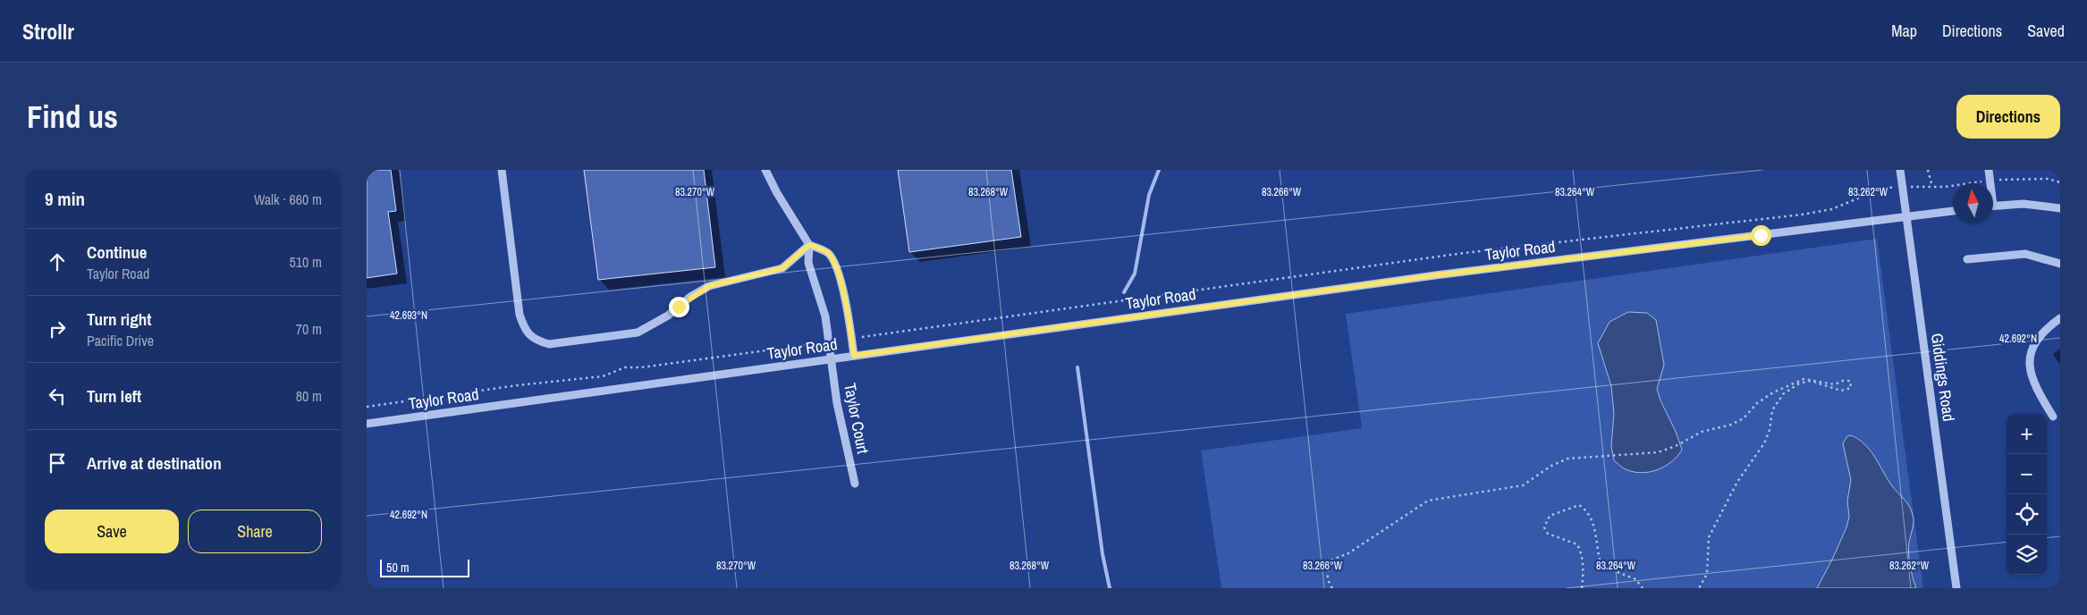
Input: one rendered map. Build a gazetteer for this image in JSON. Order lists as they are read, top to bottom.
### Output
{
  "streets": {
    "street": ["Taylor Road", "Giddings Road", "Taylor Court"]
  },
  "crossings": [
    ["Taylor Road", "Giddings Road"],
    ["Taylor Road", "Taylor Court"]
  ],
  "scale_bar": "50 m",
  "north": "top",
  "page": {
    "header": "Strollr",
    "nav": ["Map", "Directions", "Saved"],
    "buttons": [
      "Directions",
      ["Save", "Share"]
    ],
    "title": "Find us",
    "heading": ["9 min", "Walk · 660 m"],
    "list": [
      ["Continue", "Taylor Road", "510 m"],
      ["Turn right", "Pacific Drive", "70 m"],
      ["Turn left", "80 m"],
      "Arrive at destination"
    ],
    "map_buttons": ["+", "−"],
    "scale": "50 m"
  },
  "coordinates": [
    "83.270°W",
    "83.268°W",
    "83.266°W",
    "83.264°W",
    "83.262°W",
    "42.693°N",
    "42.692°N"
  ]
}
